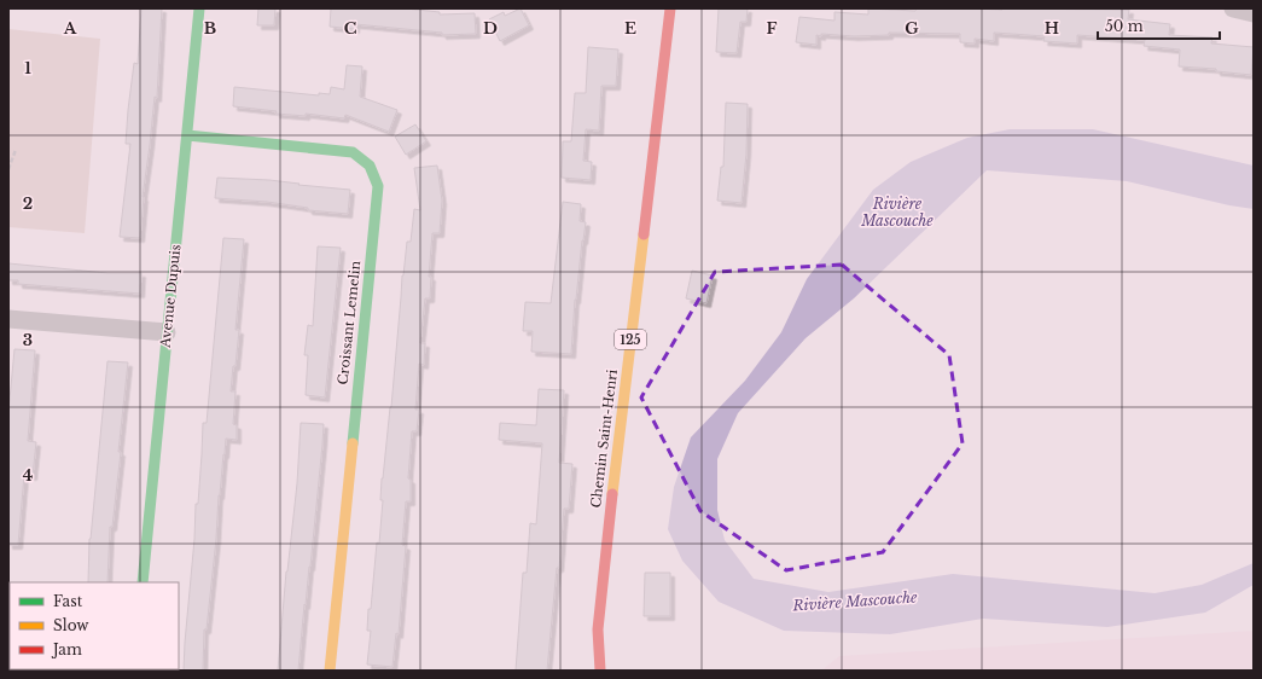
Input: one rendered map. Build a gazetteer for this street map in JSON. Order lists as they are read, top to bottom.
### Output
{
  "streets": {
    "street": [
      "Avenue Dupuis",
      "Croissant Lemelin",
      "125",
      "Chemin Saint-Henri"
    ]
  },
  "crossings": [
    ["Avenue Dupuis", "Croissant Lemelin"]
  ],
  "water": ["Rivière Mascouche"],
  "legend": ["Fast", "Slow", "Jam"],
  "scale_bar": "50 m",
  "grid": {
    "columns": [
      "A",
      "B",
      "C",
      "D",
      "E",
      "F",
      "G",
      "H"
    ],
    "rows": [
      "1",
      "2",
      "3",
      "4"
    ]
  }
}
